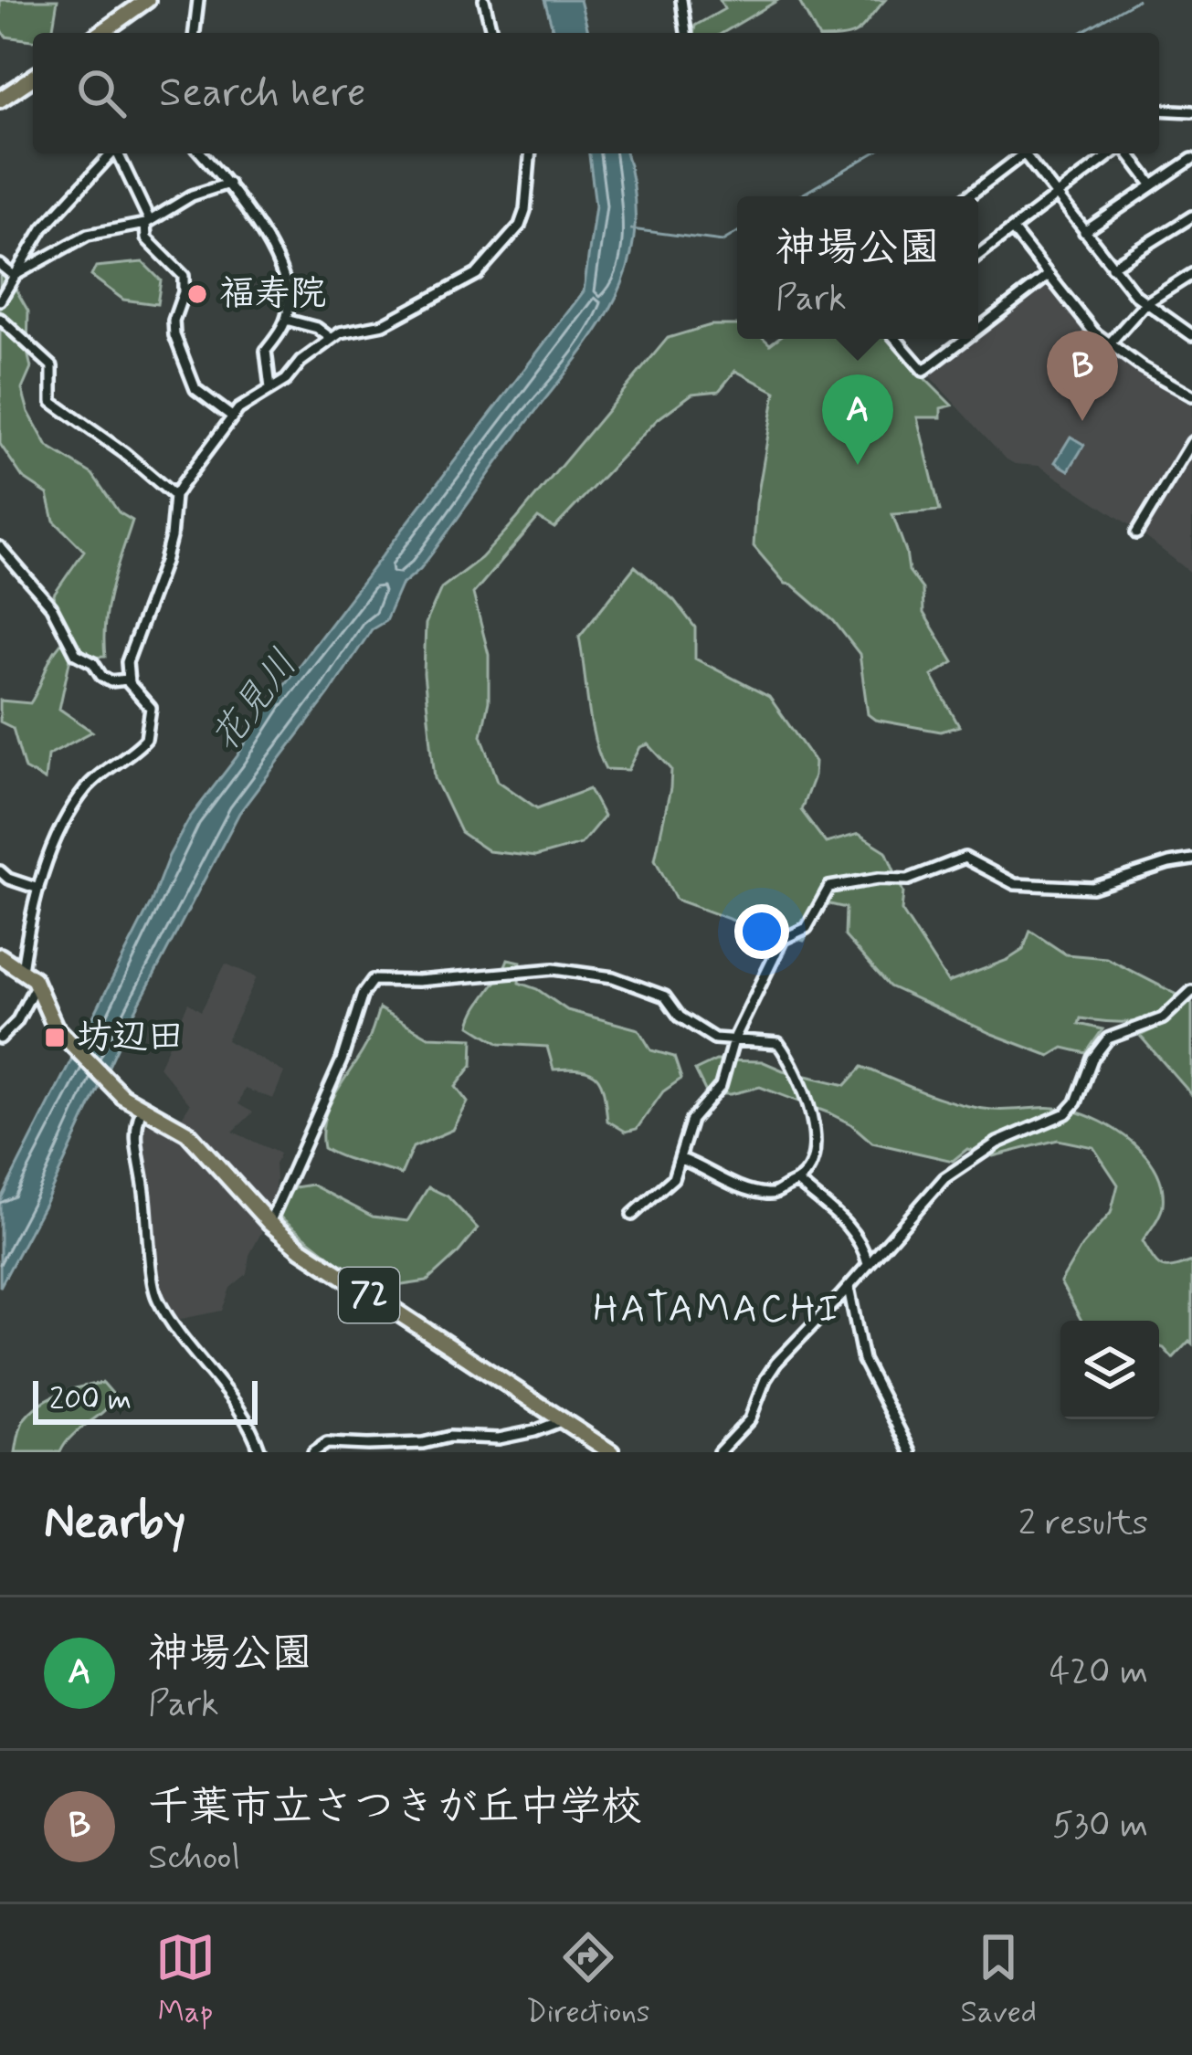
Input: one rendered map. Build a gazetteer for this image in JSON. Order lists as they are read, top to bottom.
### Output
{
  "streets": {
    "main road": ["72"]
  },
  "districts": ["HATAMACHI"],
  "water": ["花見川"],
  "places": {
    "other": ["福寿院"],
    "transit": ["坊辺田"]
  },
  "scale_bar": "200 m",
  "page": {
    "search": "Search here",
    "popup": ["神場公園", "Park"],
    "pins": ["B", "A"],
    "scale": "200 m",
    "heading": ["Nearby", "2 results"],
    "list": [
      {
        "mark": "A",
        "name": "神場公園",
        "note": "Park",
        "value": "420 m"
      },
      {
        "mark": "B",
        "name": "千葉市立さつきが丘中学校",
        "note": "School",
        "value": "530 m"
      }
    ],
    "nav": ["Map", "Directions", "Saved"]
  }
}
